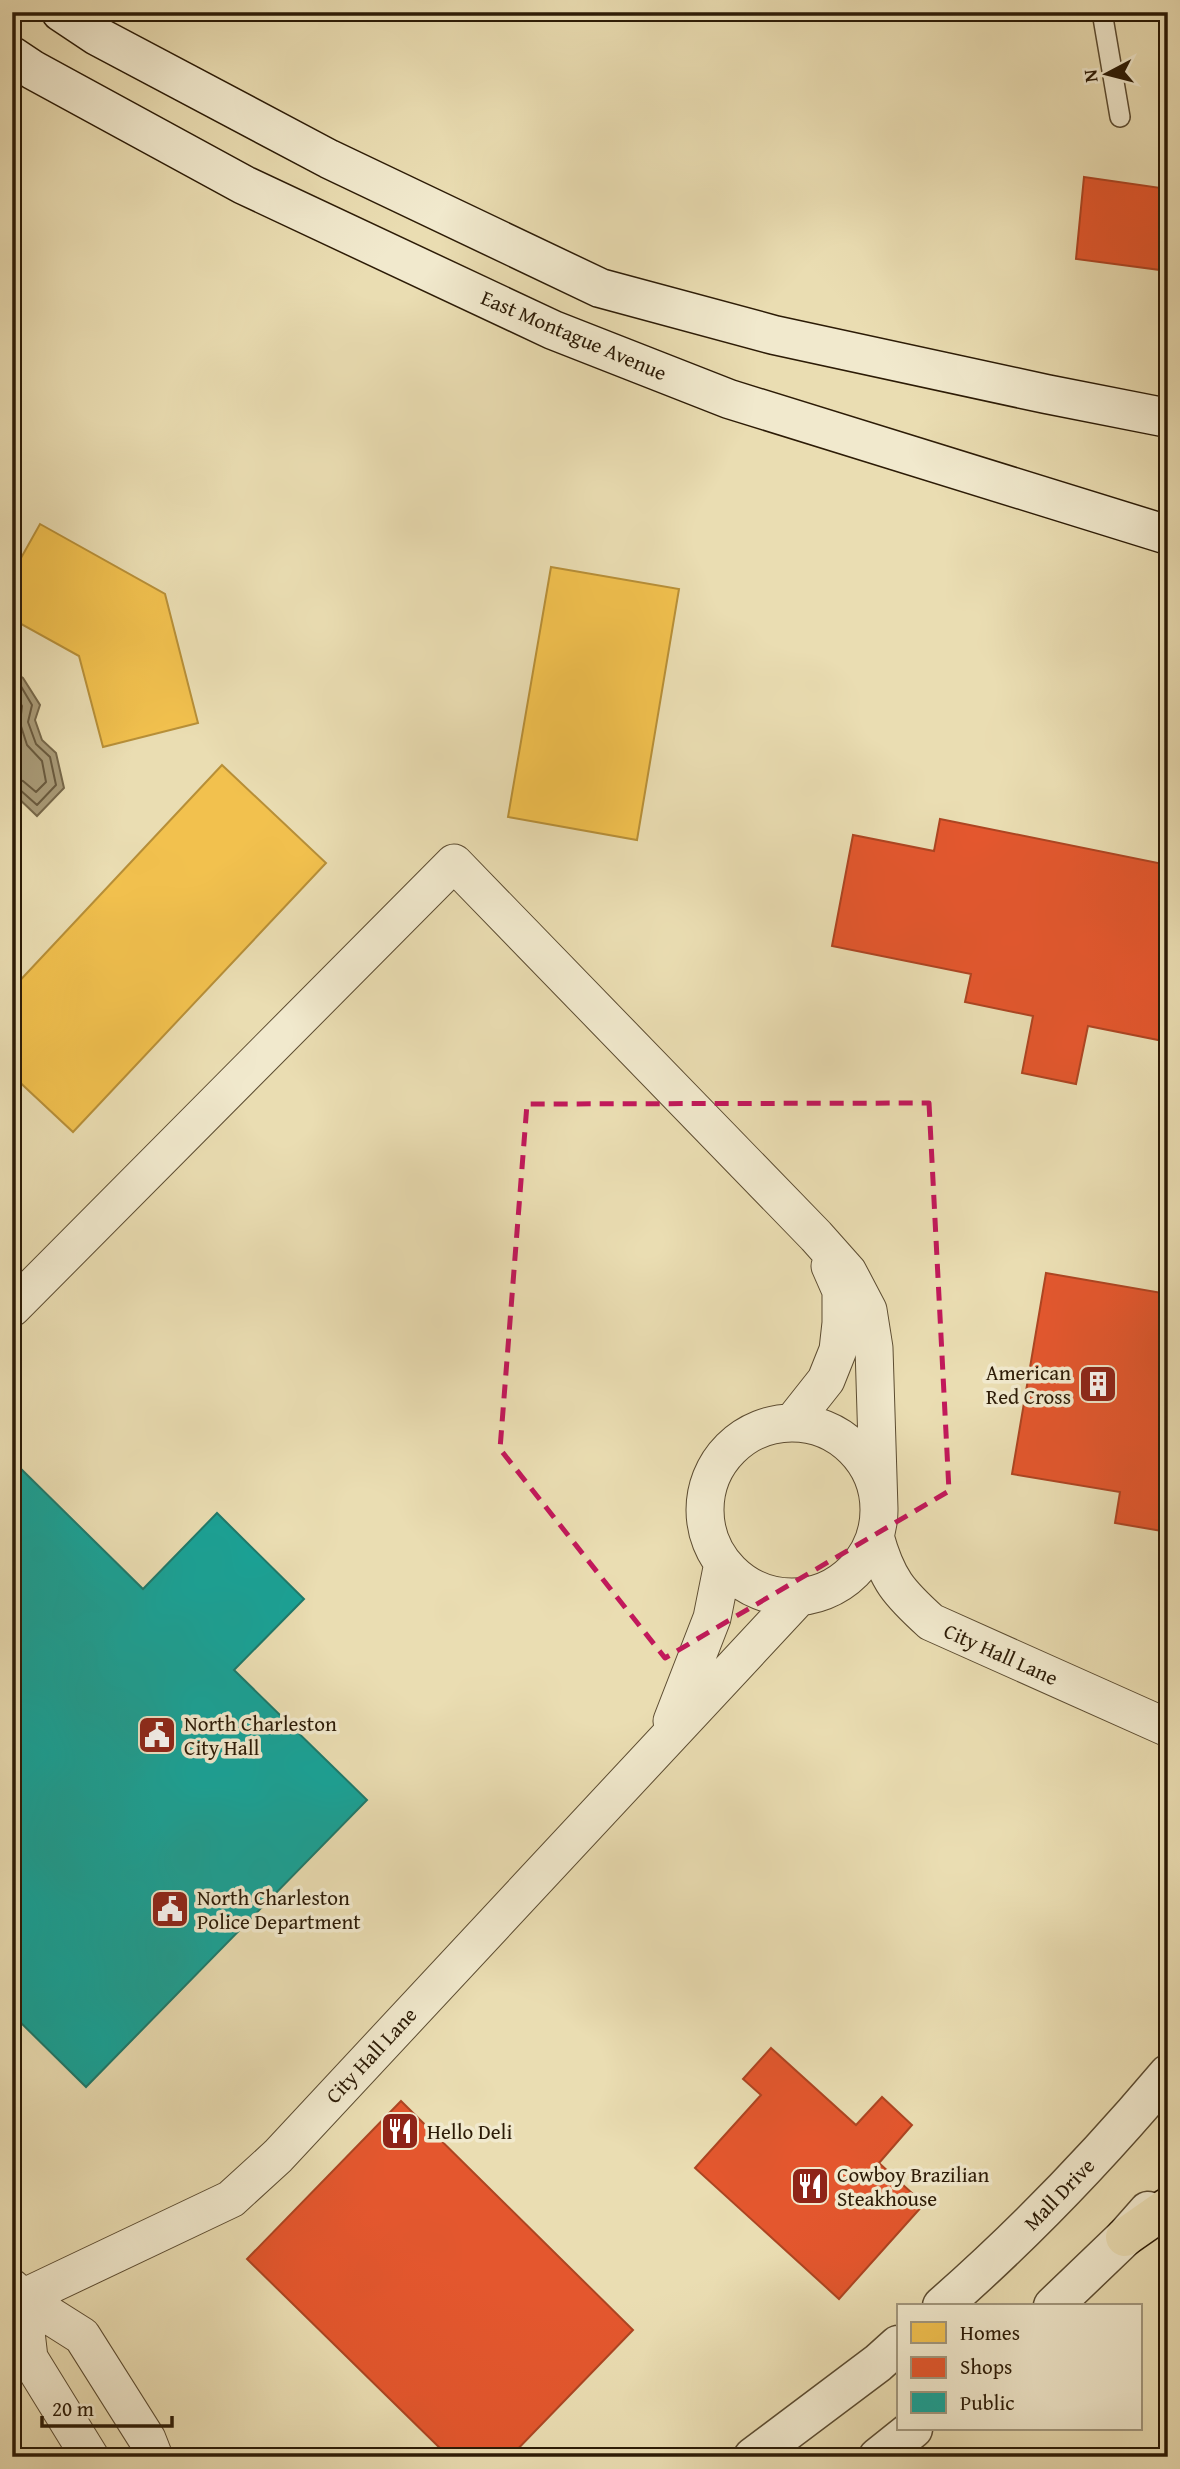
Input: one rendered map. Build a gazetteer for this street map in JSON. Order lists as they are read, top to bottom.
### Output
{
  "streets": {
    "main road": ["East Montague Avenue", "Mall Drive"],
    "street": ["City Hall Lane"]
  },
  "places": {
    "building": ["American Red Cross"],
    "public building": ["North Charleston City Hall", "North Charleston Police Department"],
    "restaurant": ["Hello Deli", "Cowboy Brazilian Steakhouse"]
  },
  "legend": ["Homes", "Shops", "Public"],
  "scale_bar": "20 m",
  "north": "left"
}
